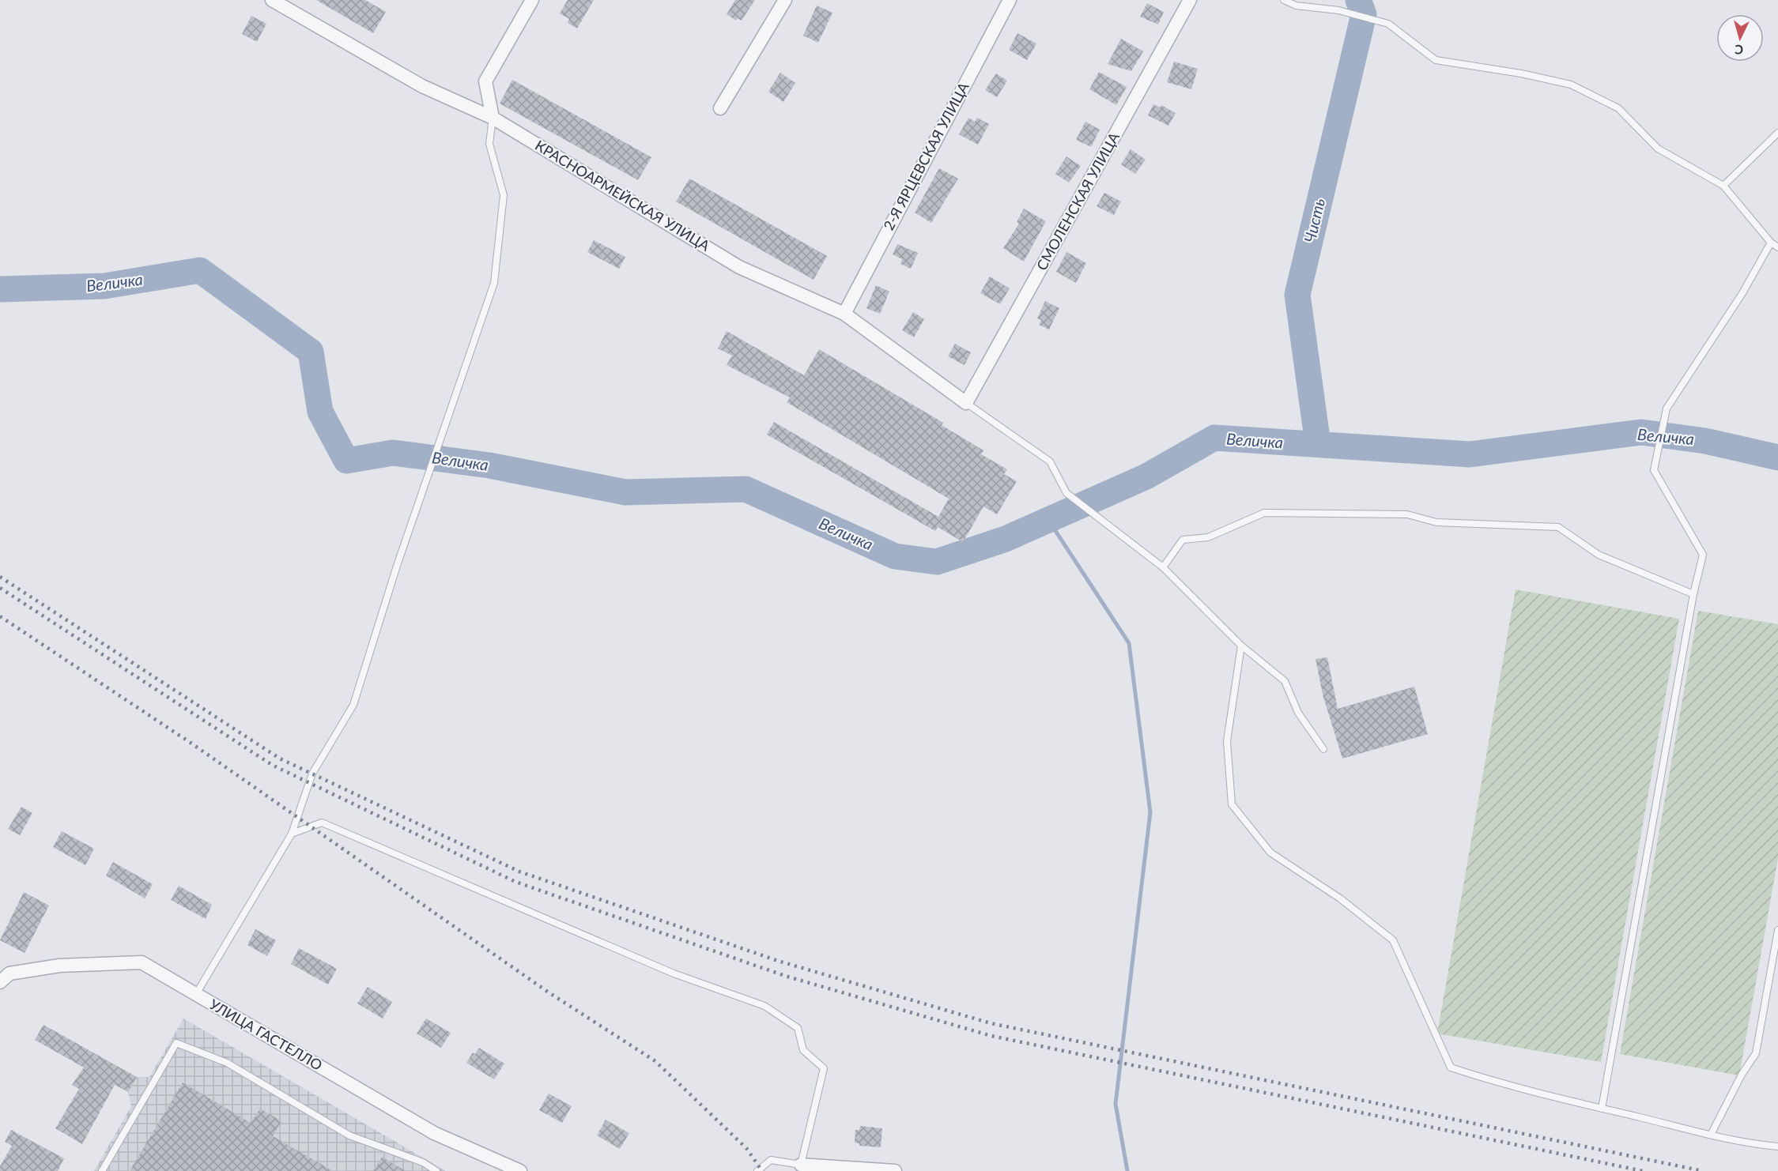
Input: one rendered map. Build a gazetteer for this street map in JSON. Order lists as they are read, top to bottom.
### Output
{
  "streets": {
    "street": [
      "2-Я ЯРЦЕВСКАЯ УЛИЦА",
      "КРАСНОАРМЕЙСКАЯ УЛИЦА",
      "СМОЛЕНСКАЯ УЛИЦА",
      "УЛИЦА ГАСТЕЛЛО"
    ]
  },
  "crossings": [
    ["2-Я ЯРЦЕВСКАЯ УЛИЦА", "КРАСНОАРМЕЙСКАЯ УЛИЦА"],
    ["КРАСНОАРМЕЙСКАЯ УЛИЦА", "СМОЛЕНСКАЯ УЛИЦА"]
  ],
  "water": ["Чисть", "Величка"],
  "north": "bottom"
}
